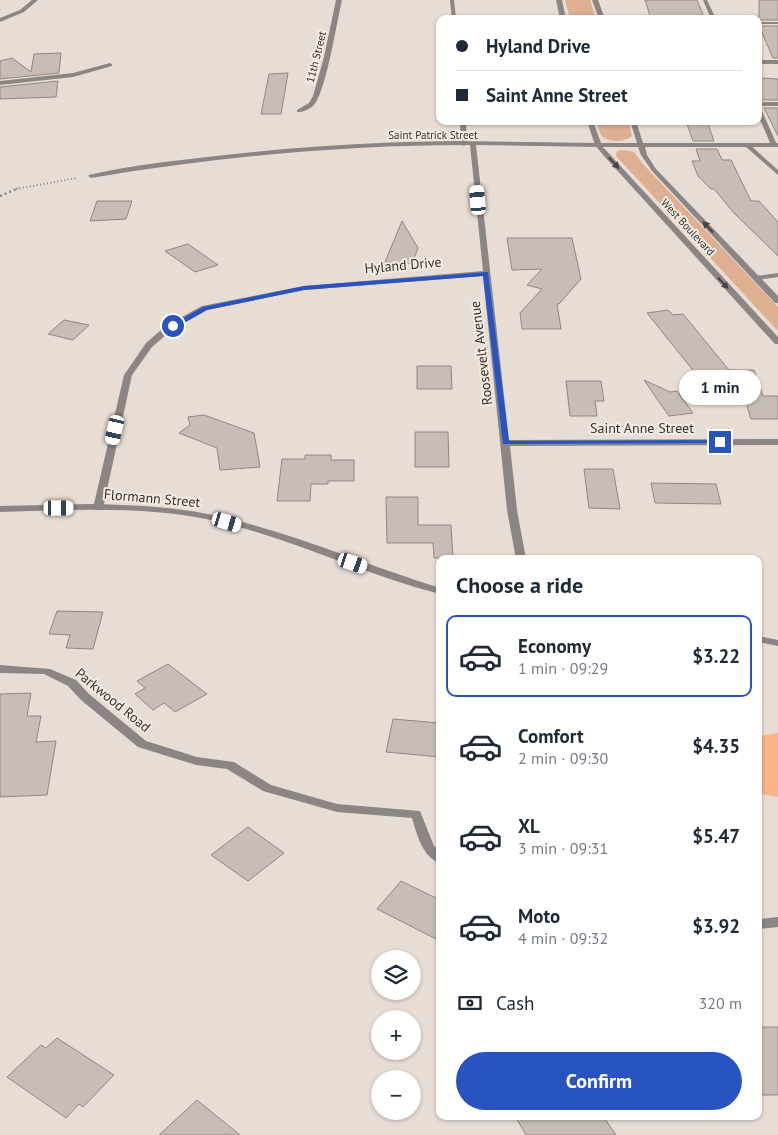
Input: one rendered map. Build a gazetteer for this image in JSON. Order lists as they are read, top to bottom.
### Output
{
  "streets": {
    "street": [
      "11th Street",
      "Saint Patrick Street",
      "West Boulevard",
      "Hyland Drive",
      "Roosevelt Avenue",
      "Saint Anne Street",
      "Flormann Street",
      "Parkwood Road"
    ]
  },
  "crossings": [
    ["Saint Patrick Street", "West Boulevard"],
    ["Saint Patrick Street", "Roosevelt Avenue"],
    ["Hyland Drive", "Roosevelt Avenue"],
    ["Hyland Drive", "Flormann Street"],
    ["Roosevelt Avenue", "Saint Anne Street"]
  ],
  "page": {
    "banner": ["Hyland Drive", "Saint Anne Street"],
    "bubble": "1 min",
    "heading": "Choose a ride",
    "list": [
      {
        "name": "Economy",
        "note": "1 min · 09:29",
        "value": "$3.22"
      },
      {
        "name": "Comfort",
        "note": "2 min · 09:30",
        "value": "$4.35"
      },
      {
        "name": "XL",
        "note": "3 min · 09:31",
        "value": "$5.47"
      },
      {
        "name": "Moto",
        "note": "4 min · 09:32",
        "value": "$3.92"
      }
    ],
    "map_buttons": ["+", "−"],
    "pay": ["Cash", "320 m"],
    "buttons": "Confirm"
  }
}
